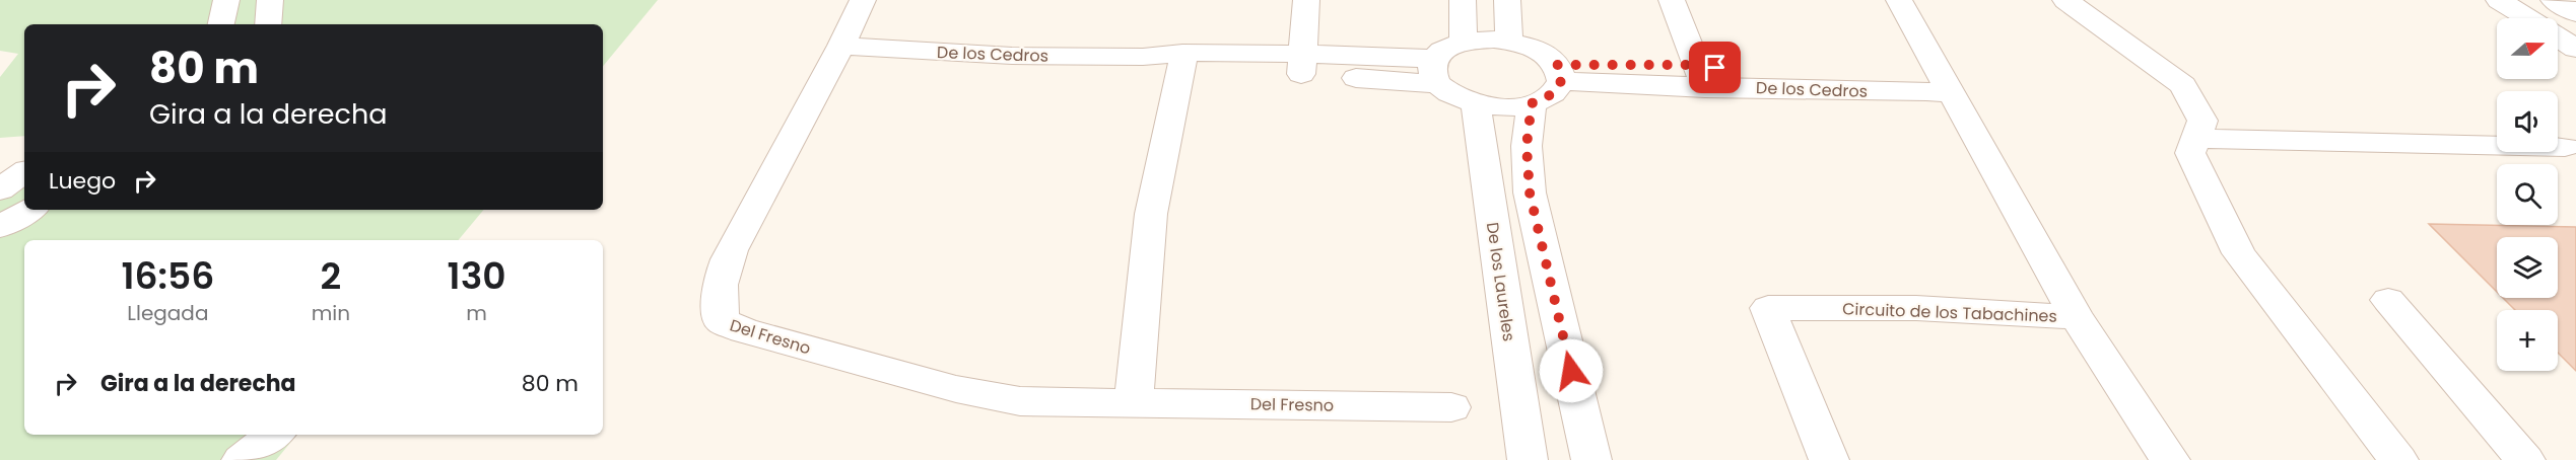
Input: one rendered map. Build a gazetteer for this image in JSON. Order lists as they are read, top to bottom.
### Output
{
  "streets": {
    "street": [
      "De los Cedros",
      "De los Laureles",
      "Circuito de los Tabachines",
      "Del Fresno"
    ]
  },
  "crossings": [
    ["De los Cedros", "Circuito de los Tabachines"],
    ["De los Cedros", "Del Fresno"]
  ],
  "north": "right",
  "page": {
    "map_buttons": "+",
    "turn": ["80 m", "Gira a la derecha"],
    "then": "Luego",
    "eta": [
      "16:56",
      "Llegada",
      "2",
      "min",
      "130",
      "m"
    ],
    "list": [
      {
        "name": "Gira a la derecha",
        "value": "80 m"
      }
    ]
  }
}
